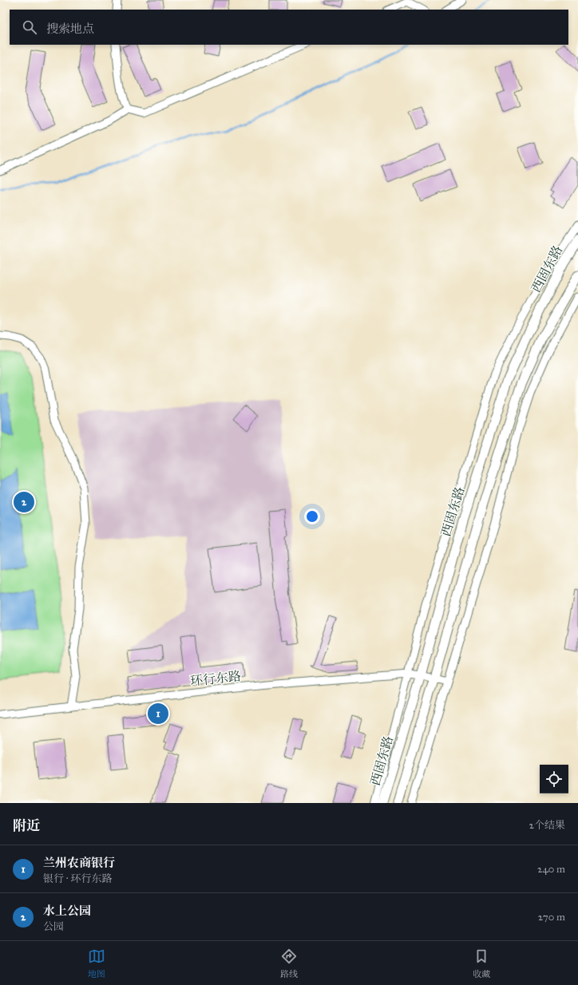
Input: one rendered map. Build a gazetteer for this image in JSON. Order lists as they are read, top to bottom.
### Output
{
  "streets": {
    "main road": ["西固东路"],
    "street": ["环行东路"]
  },
  "crossings": [
    ["西固东路", "环行东路"]
  ],
  "page": {
    "search": "搜索地点",
    "pins": ["2", "1"],
    "heading": ["附近", "2个结果"],
    "list": [
      {
        "mark": "1",
        "name": "兰州农商银行",
        "note": "银行 · 环行东路",
        "value": "240 m"
      },
      {
        "mark": "2",
        "name": "水上公园",
        "note": "公园",
        "value": "270 m"
      }
    ],
    "nav": ["地图", "路线", "收藏"]
  }
}
